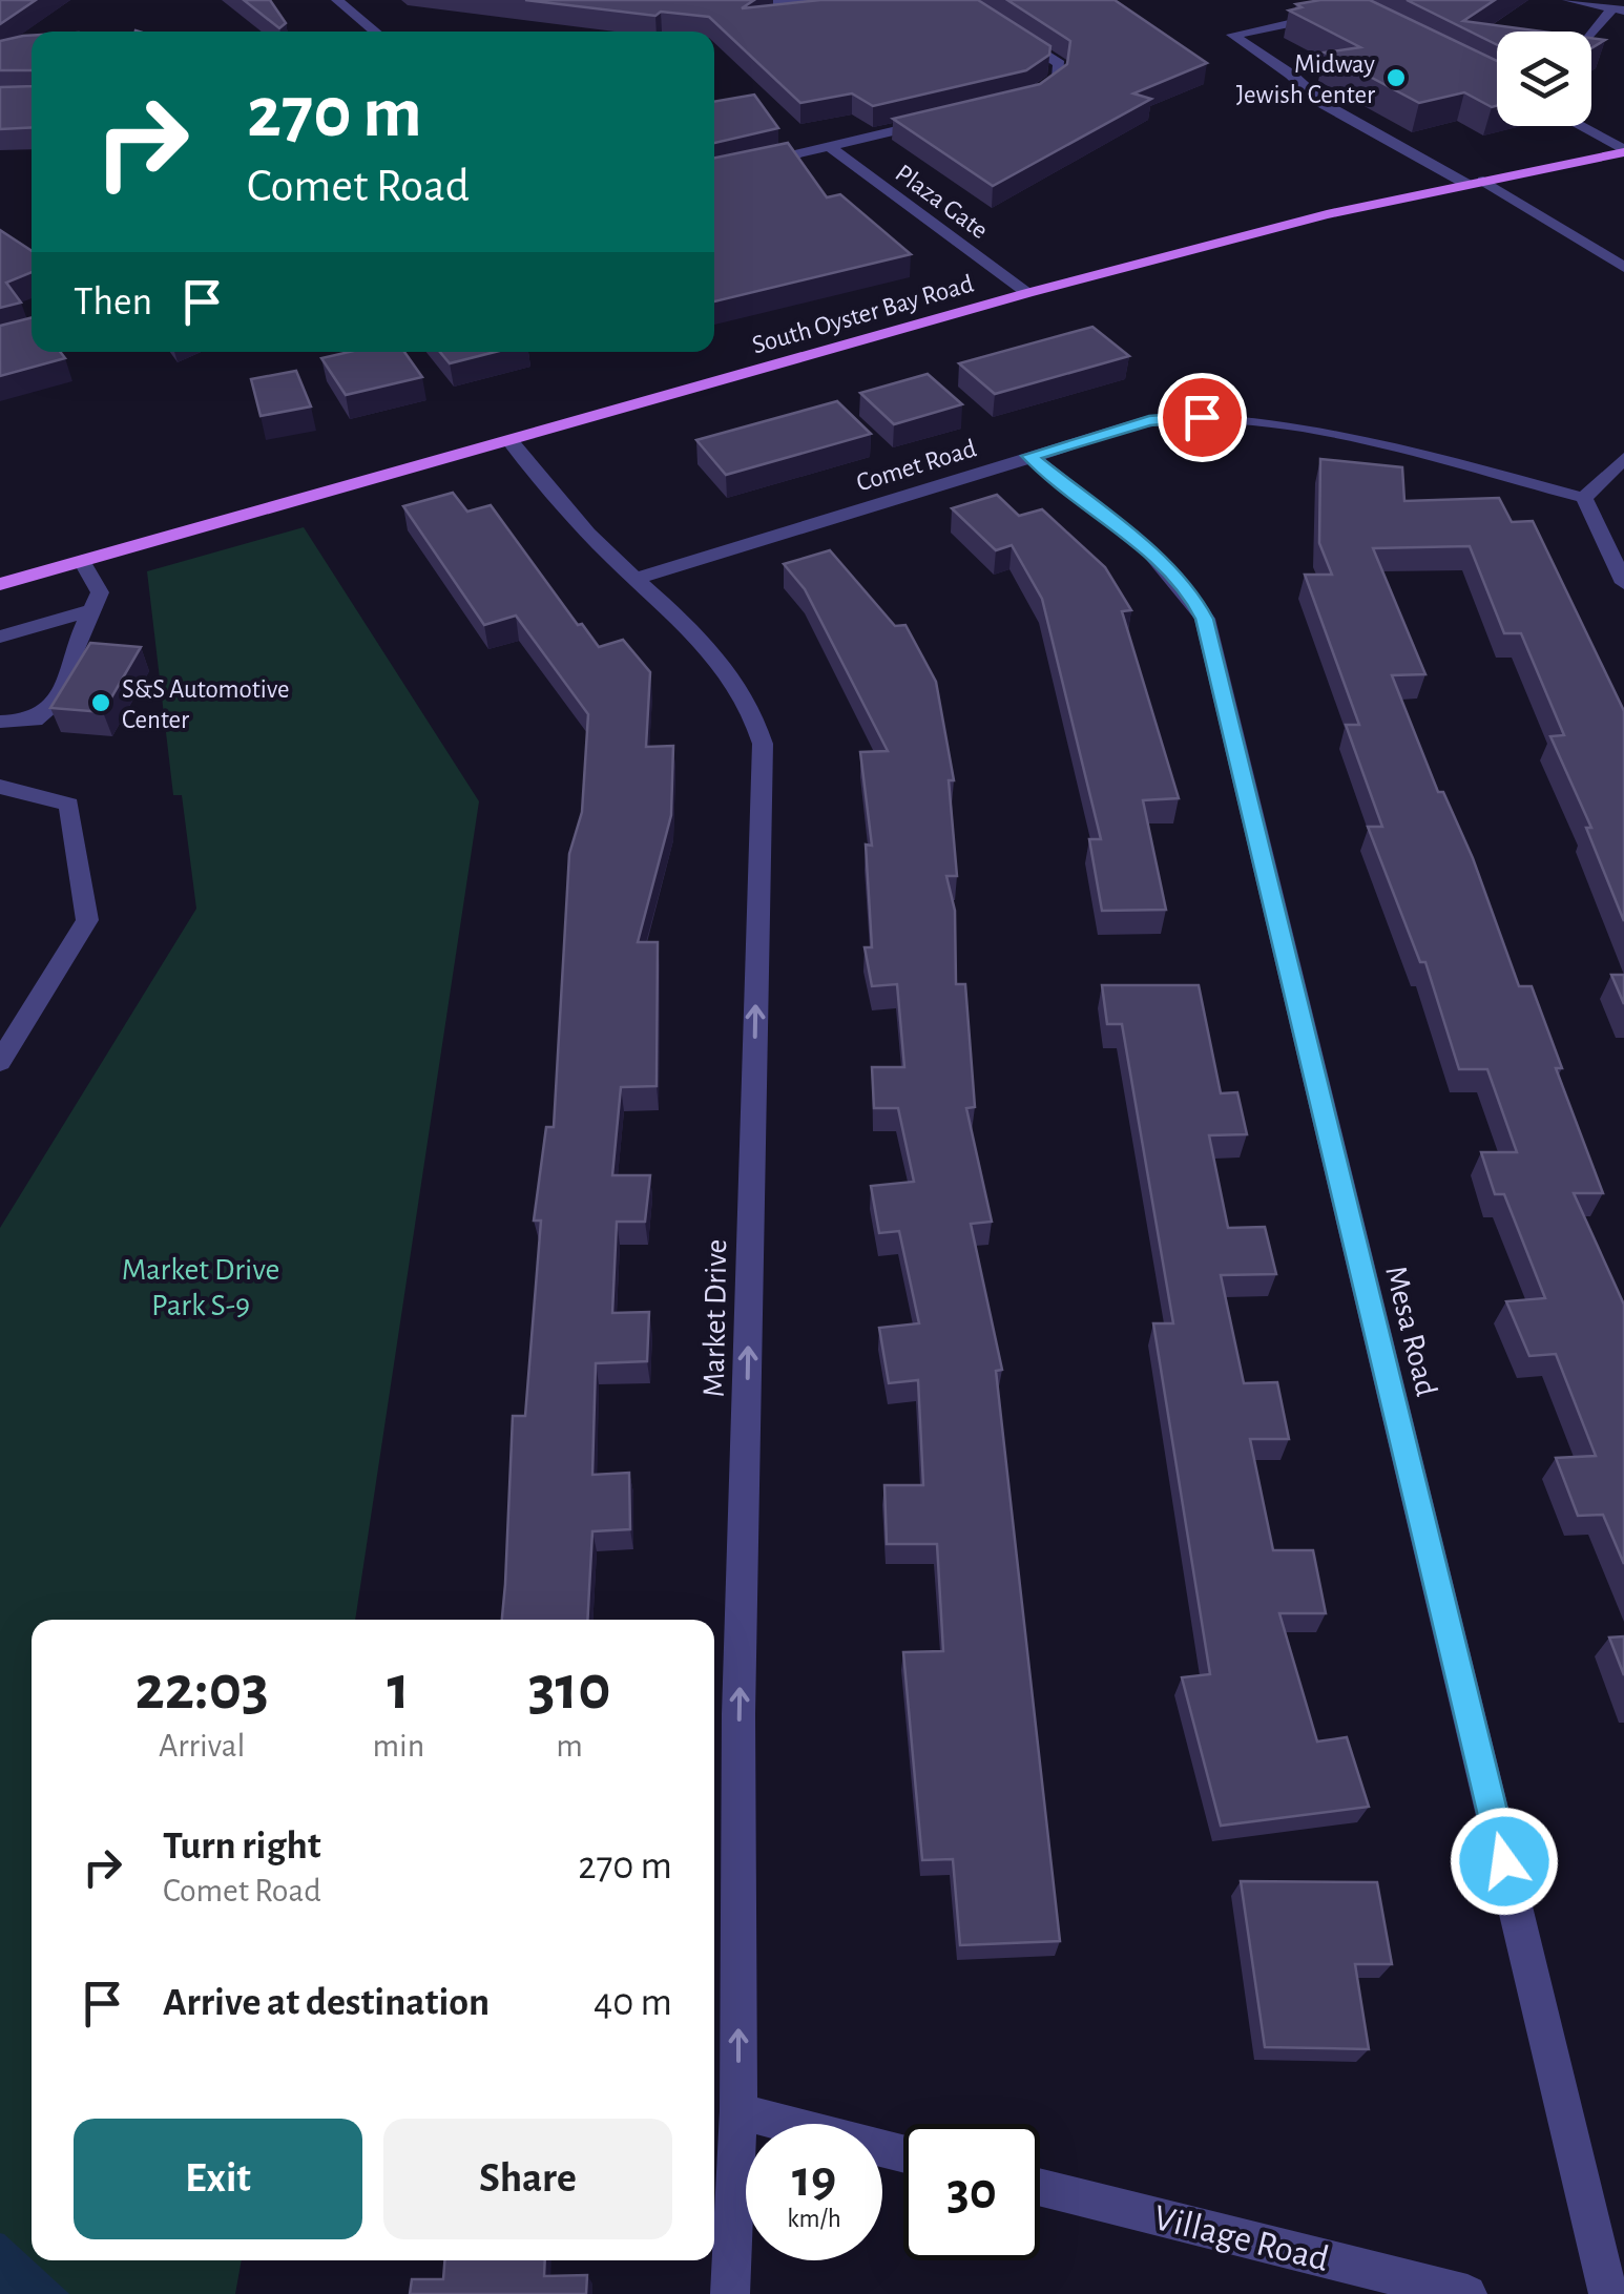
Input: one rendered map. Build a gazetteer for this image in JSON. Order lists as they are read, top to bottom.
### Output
{
  "streets": {
    "main road": ["South Oyster Bay Road"],
    "street": [
      "Plaza Gate",
      "Comet Road",
      "Market Drive",
      "Mesa Road",
      "Village Road"
    ]
  },
  "crossings": [
    ["Plaza Gate", "South Oyster Bay Road"],
    ["South Oyster Bay Road", "Market Drive"],
    ["Comet Road", "Market Drive"],
    ["Comet Road", "Mesa Road"]
  ],
  "one_way": ["Market Drive"],
  "parks": ["Market Drive Park S-9"],
  "places": ["Midway Jewish Center", "S&S Automotive Center"],
  "page": {
    "turn": ["270 m", "Comet Road"],
    "then": "Then",
    "eta": [
      "22:03",
      "Arrival",
      "1",
      "min",
      "310",
      "m"
    ],
    "list": [
      {
        "name": "Turn right",
        "note": "Comet Road",
        "value": "270 m"
      },
      {
        "name": "Arrive at destination",
        "value": "40 m"
      }
    ],
    "buttons": ["Exit", "Share"],
    "speed": "19 km/h",
    "limit": "30"
  }
}
